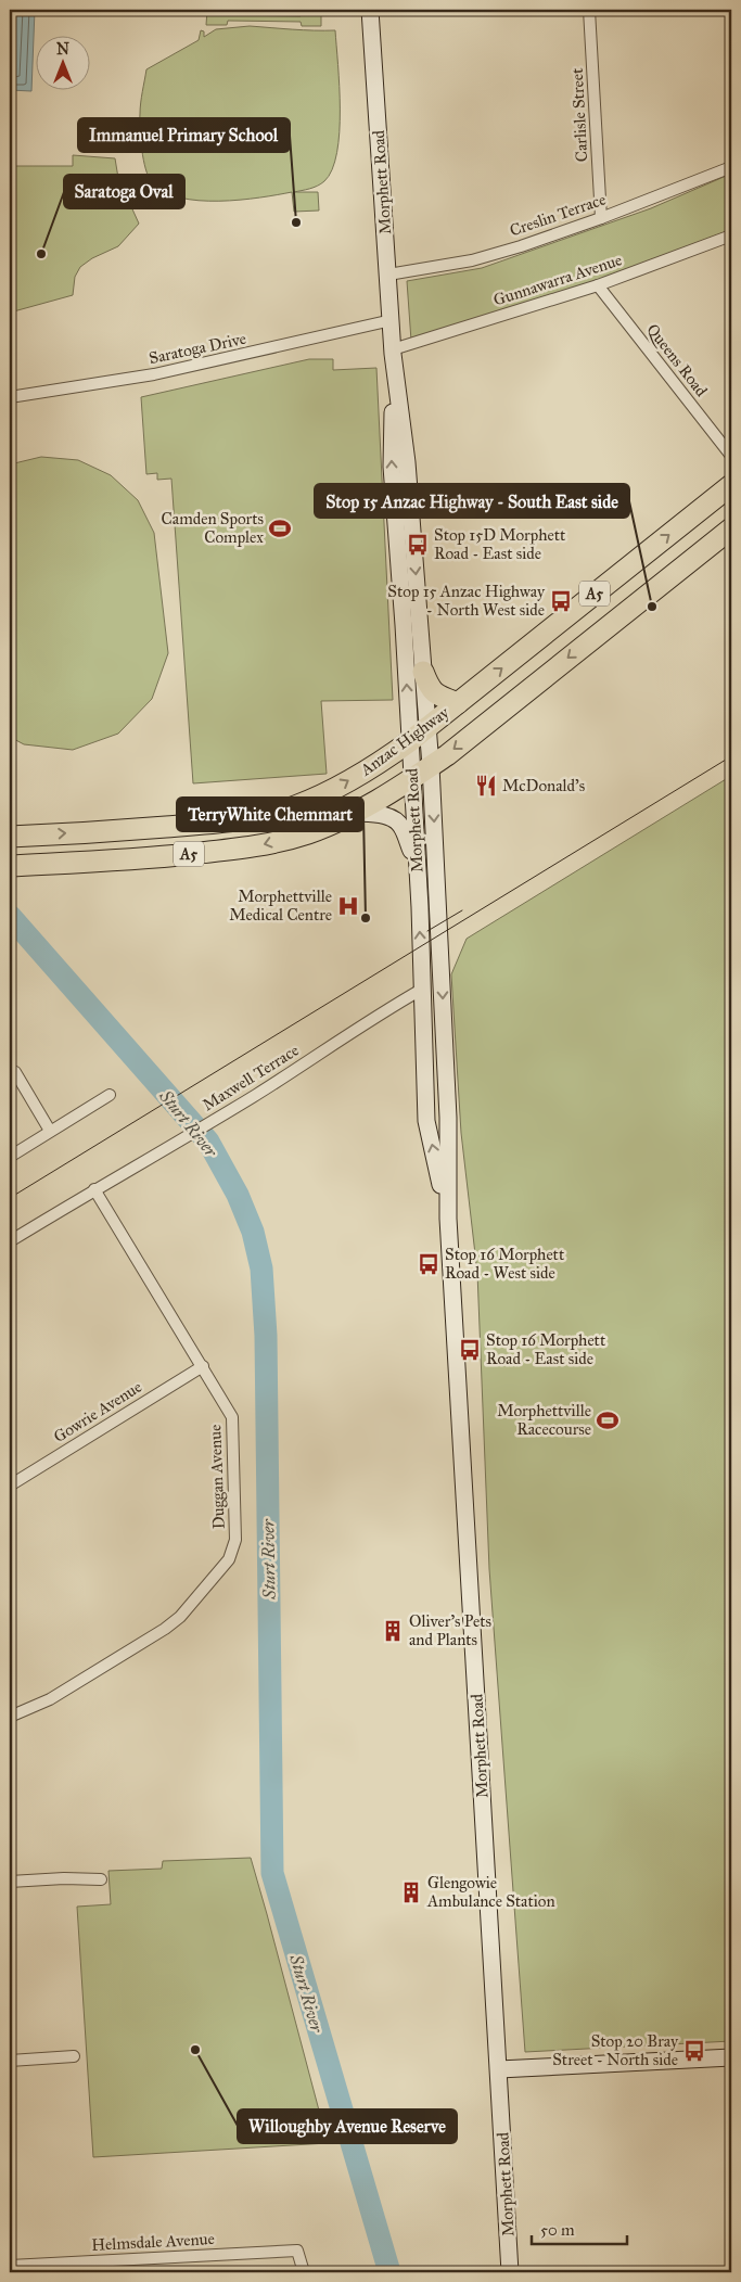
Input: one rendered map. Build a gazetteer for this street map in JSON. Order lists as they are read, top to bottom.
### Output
{
  "streets": {
    "highway": ["A5", "Anzac Highway"],
    "main road": ["Morphett Road"],
    "street": [
      "Carlisle Street",
      "Creslin Terrace",
      "Gunnawarra Avenue",
      "Saratoga Drive",
      "Queens Road",
      "Maxwell Terrace",
      "Gowrie Avenue",
      "Duggan Avenue",
      "Helmsdale Avenue"
    ]
  },
  "crossings": [
    ["Carlisle Street", "Creslin Terrace"],
    ["Morphett Road", "Creslin Terrace"],
    ["Morphett Road", "Gunnawarra Avenue"],
    ["Morphett Road", "Saratoga Drive"],
    ["Morphett Road", "Anzac Highway"],
    ["Morphett Road", "Maxwell Terrace"],
    ["Gunnawarra Avenue", "Queens Road"],
    ["Maxwell Terrace", "Duggan Avenue"],
    ["Gowrie Avenue", "Duggan Avenue"]
  ],
  "water": ["Sturt River"],
  "places": {
    "other": [
      "Immanuel Primary School",
      "Saratoga Oval",
      "Stop 15 Anzac Highway - South East side",
      "TerryWhite Chemmart",
      "Willoughby Avenue Reserve"
    ],
    "sports": ["Camden Sports Complex", "Morphettville Racecourse"],
    "bus stop": [
      "Stop 15D Morphett Road - East side",
      "Stop 15 Anzac Highway - North West side",
      "Stop 16 Morphett Road - West side",
      "Stop 16 Morphett Road - East side",
      "Stop 20 Bray Street - North side"
    ],
    "restaurant": ["McDonald's"],
    "hospital": ["Morphettville Medical Centre"],
    "building": ["Oliver's Pets and Plants", "Glengowie Ambulance Station"]
  },
  "scale_bar": "50 m",
  "north": "top"
}
